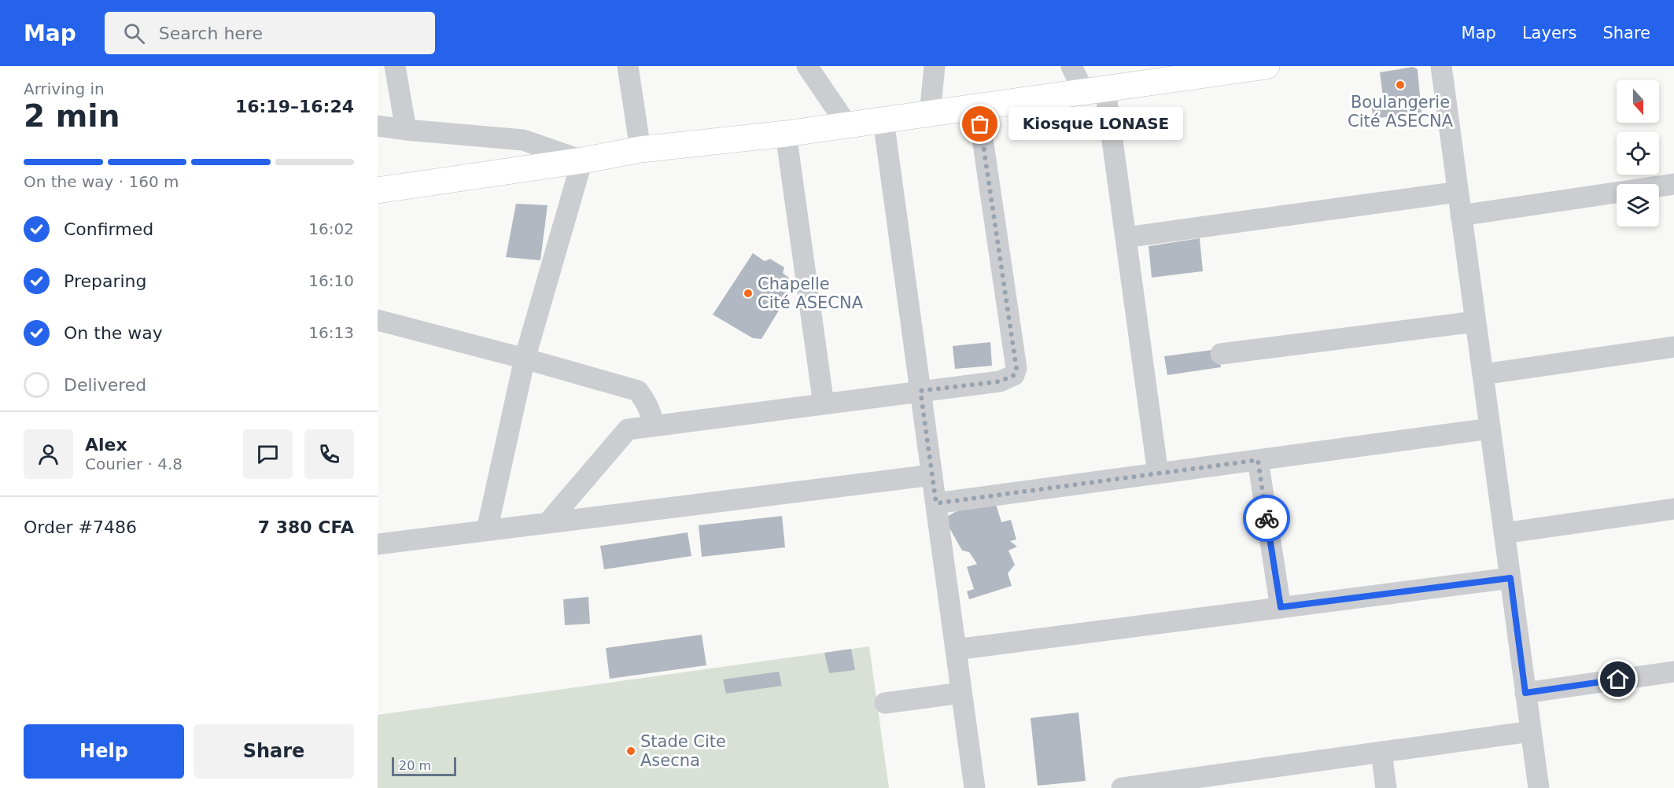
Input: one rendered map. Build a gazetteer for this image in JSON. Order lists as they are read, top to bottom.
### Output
{
  "places": [
    "Boulangerie Cité ASECNA",
    "Kiosque LONASE",
    "Chapelle Cité ASECNA",
    "Stade Cite Asecna"
  ],
  "scale_bar": "20 m",
  "north": "bottom",
  "page": {
    "header": "Map",
    "search": "Search here",
    "nav": ["Map", "Layers", "Share"],
    "heading": ["2 min", "Arriving in", "16:19–16:24"],
    "panel": [
      "Alex",
      "Courier · 4.8",
      "Order #7486",
      "7 380 CFA"
    ],
    "bubble": "Kiosque LONASE",
    "bar": "On the way · 160 m",
    "list": [
      ["Confirmed", "16:02"],
      ["Preparing", "16:10"],
      ["On the way", "16:13"],
      "Delivered"
    ],
    "buttons": ["Help", "Share"],
    "scale": "20 m"
  }
}
